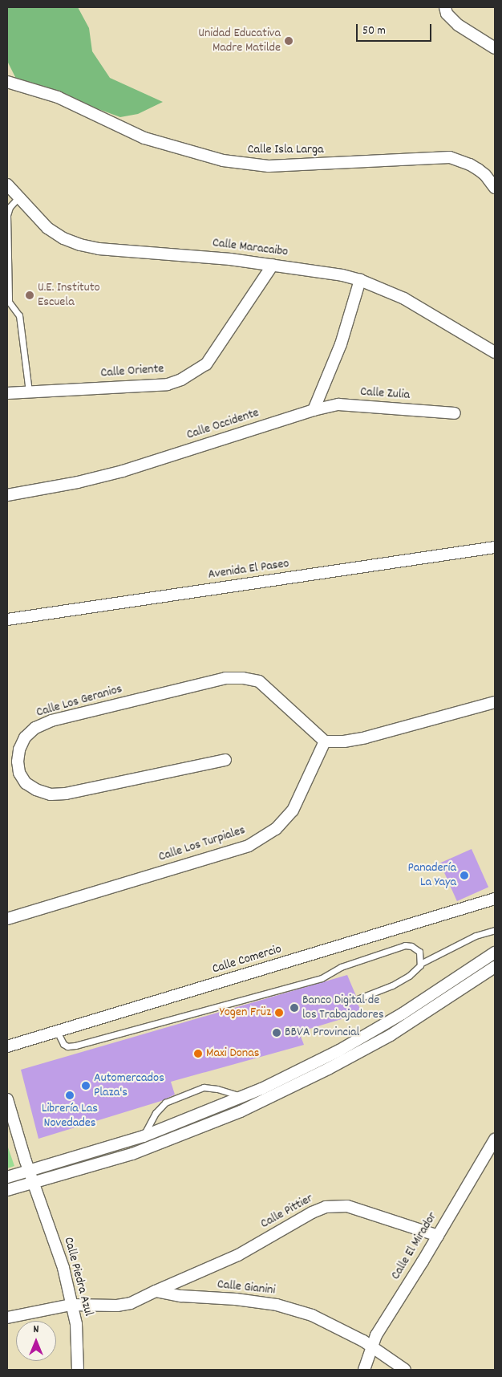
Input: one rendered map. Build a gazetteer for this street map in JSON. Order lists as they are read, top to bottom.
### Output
{
  "streets": {
    "street": [
      "Calle Isla Larga",
      "Calle Maracaibo",
      "Calle Oriente",
      "Calle Zulia",
      "Calle Occidente",
      "Avenida El Paseo",
      "Calle Los Geranios",
      "Calle Los Turpiales",
      "Calle Comercio",
      "Calle Pittier",
      "Calle El Mirador",
      "Calle Piedra Azul",
      "Calle Gianini"
    ]
  },
  "crossings": [
    ["Calle Maracaibo", "Calle Oriente"],
    ["Calle Zulia", "Calle Occidente"],
    ["Calle Los Geranios", "Calle Los Turpiales"],
    ["Calle Pittier", "Calle El Mirador"],
    ["Calle Pittier", "Calle Gianini"],
    ["Calle El Mirador", "Calle Gianini"]
  ],
  "places": [
    "Unidad Educativa Madre Matilde",
    "U.E. Instituto Escuela",
    "Panadería La Yaya",
    "Banco Digital de los Trabajadores",
    "Yogen Früz",
    "BBVA Provincial",
    "Maxi Donas",
    "Automercados Plaza's",
    "Librería Las Novedades"
  ],
  "scale_bar": "50 m",
  "north": "top"
}
